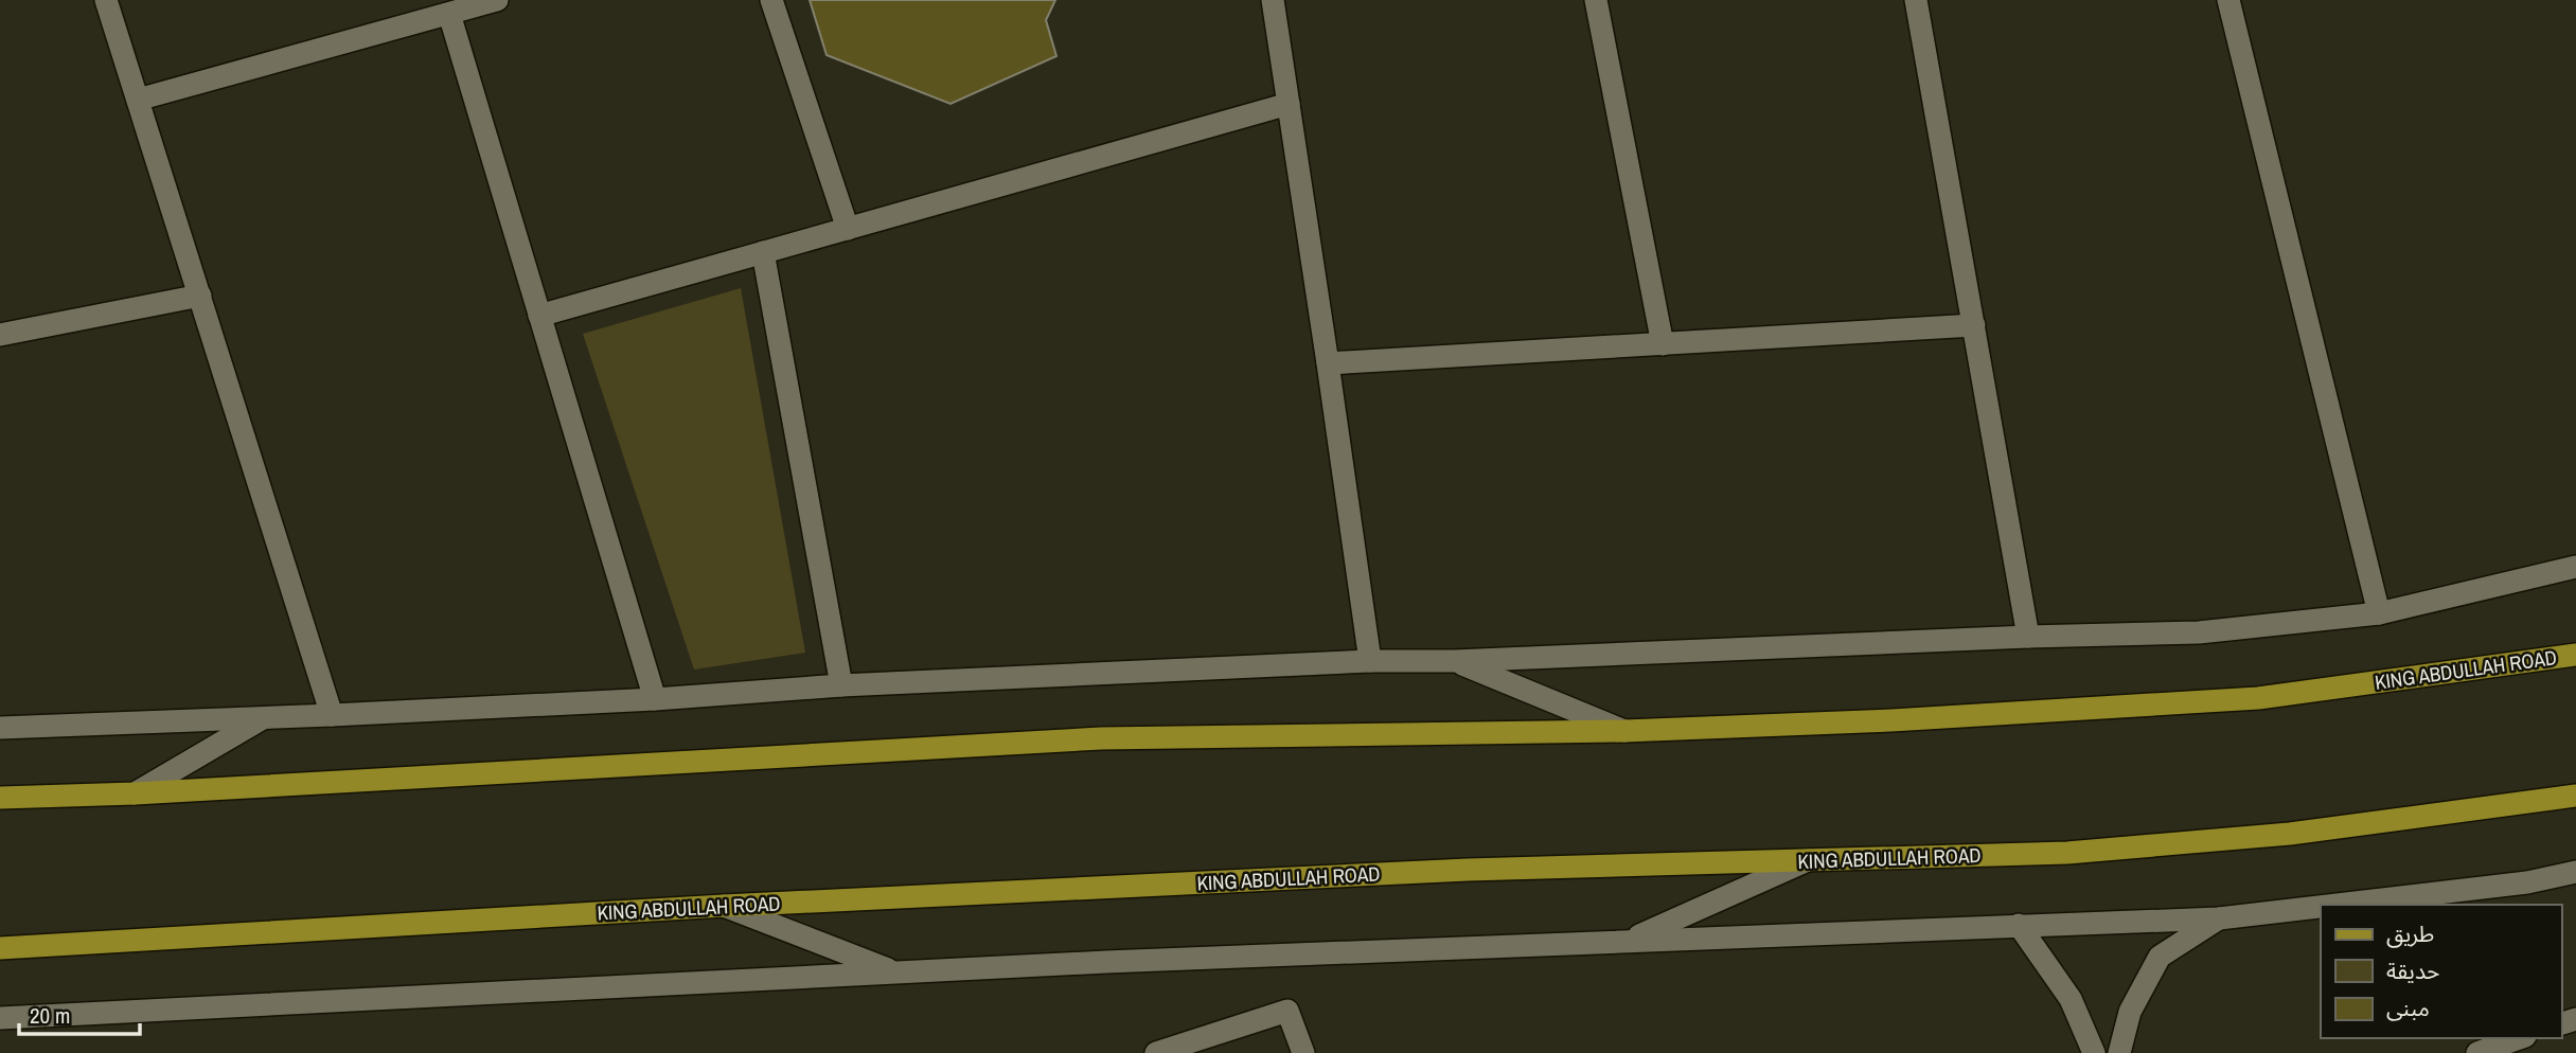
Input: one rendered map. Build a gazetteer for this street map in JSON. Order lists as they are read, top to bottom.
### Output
{
  "streets": {
    "main road": ["KING ABDULLAH ROAD"]
  },
  "legend": ["طريق", "حديقة", "مبنى"],
  "scale_bar": "20 m"
}
